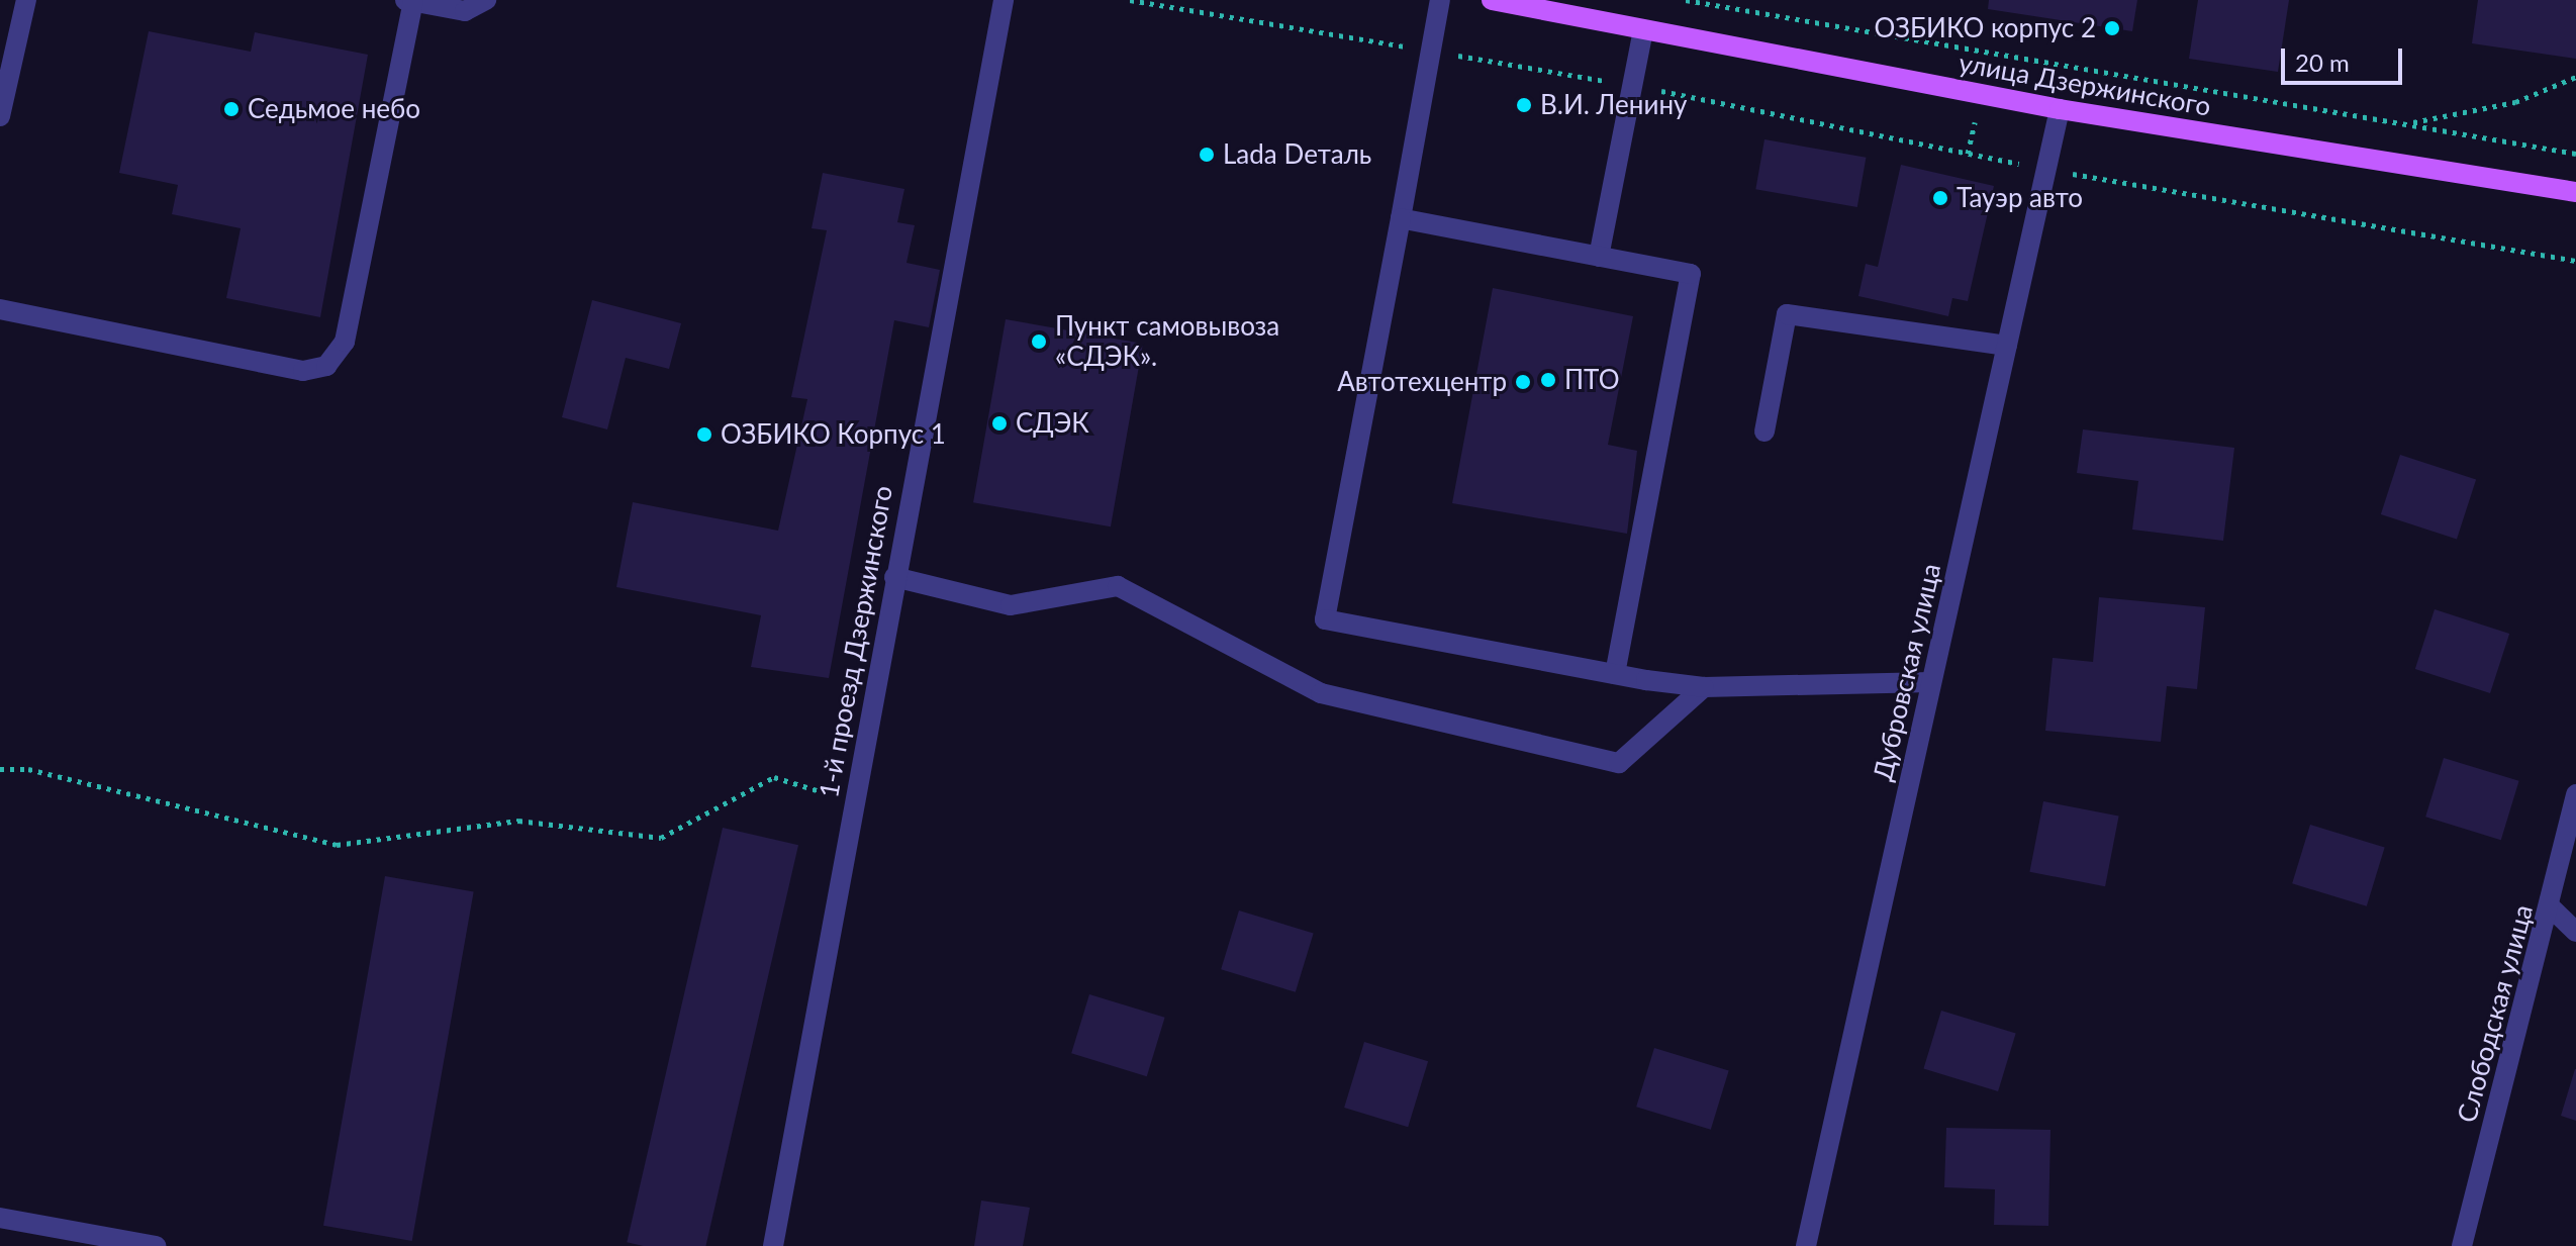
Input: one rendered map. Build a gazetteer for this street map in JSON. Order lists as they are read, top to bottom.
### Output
{
  "streets": {
    "main road": ["улица Дзержинского"],
    "street": ["1-й проезд Дзержинского", "Дубровская улица", "Слободская улица"]
  },
  "crossings": [
    ["улица Дзержинского", "Дубровская улица"]
  ],
  "places": [
    "ОЗБИКО корпус 2",
    "В.И. Ленину",
    "Седьмое небо",
    "Lada Dеталь",
    "Тауэр авто",
    "Пункт самовывоза «СДЭК».",
    "ПТО",
    "Автотехцентр",
    "СДЭК",
    "ОЗБИКО Корпус 1"
  ],
  "scale_bar": "20 m"
}
